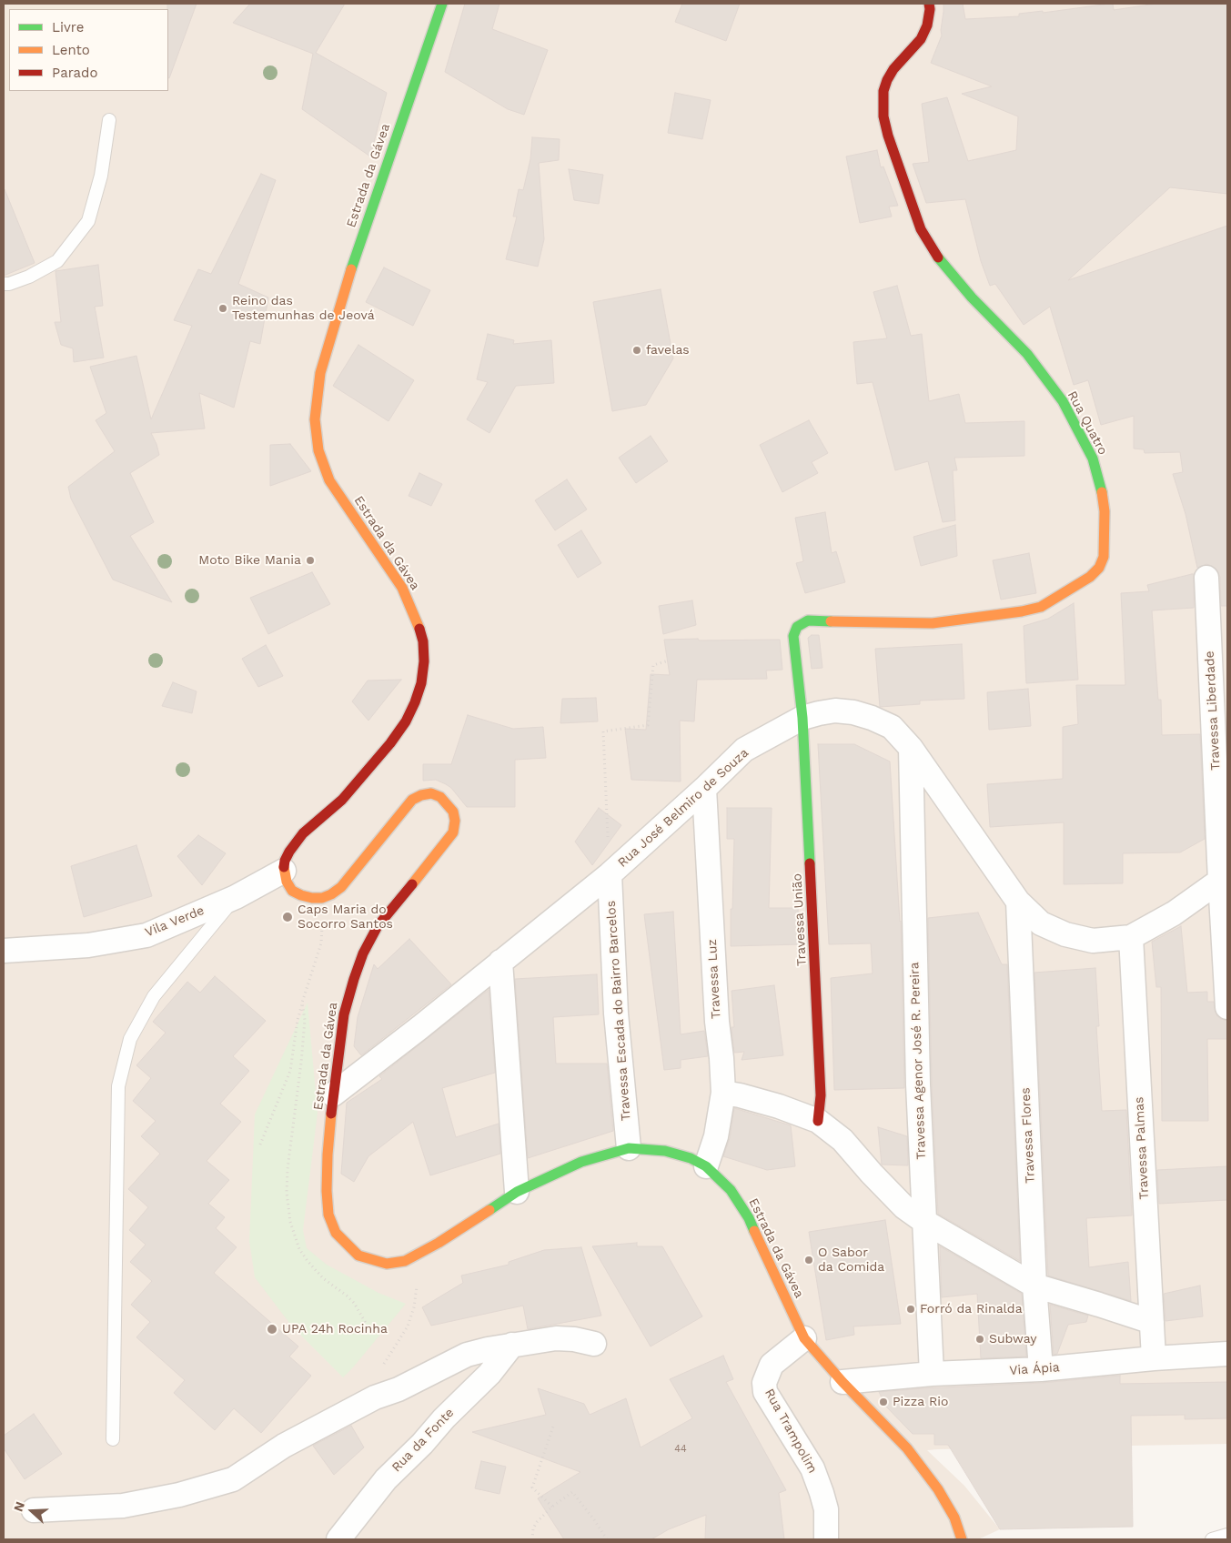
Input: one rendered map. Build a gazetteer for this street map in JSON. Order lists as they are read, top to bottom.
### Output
{
  "streets": {
    "street": [
      "Estrada da Gávea",
      "Rua Quatro",
      "Travessa Liberdade",
      "Rua José Belmiro de Souza",
      "Travessa União",
      "Vila Verde",
      "Travessa Luz",
      "Travessa Escada do Bairro Barcelos",
      "Travessa Agenor José R. Pereira",
      "Travessa Flores",
      "Travessa Palmas",
      "Via Ápia",
      "Rua Trampolim",
      "Rua da Fonte"
    ]
  },
  "crossings": [
    ["Estrada da Gávea", "Rua José Belmiro de Souza"],
    ["Estrada da Gávea", "Vila Verde"],
    ["Estrada da Gávea", "Travessa Luz"],
    ["Estrada da Gávea", "Travessa Escada do Bairro Barcelos"],
    ["Estrada da Gávea", "Via Ápia"],
    ["Estrada da Gávea", "Rua Trampolim"],
    ["Rua Quatro", "Rua José Belmiro de Souza"],
    ["Rua Quatro", "Travessa União"],
    ["Travessa Liberdade", "Rua José Belmiro de Souza"],
    ["Rua José Belmiro de Souza", "Travessa União"],
    ["Rua José Belmiro de Souza", "Travessa Luz"],
    ["Rua José Belmiro de Souza", "Travessa Escada do Bairro Barcelos"],
    ["Rua José Belmiro de Souza", "Travessa Agenor José R. Pereira"],
    ["Rua José Belmiro de Souza", "Travessa Flores"],
    ["Rua José Belmiro de Souza", "Travessa Palmas"],
    ["Travessa Agenor José R. Pereira", "Via Ápia"],
    ["Travessa Flores", "Via Ápia"],
    ["Travessa Palmas", "Via Ápia"]
  ],
  "places": [
    "Reino das Testemunhas de Jeová",
    "favelas",
    "Moto Bike Mania",
    "Caps Maria do Socorro Santos",
    "O Sabor da Comida",
    "Forró da Rinalda",
    "UPA 24h Rocinha",
    "Subway",
    "Pizza Rio"
  ],
  "house_numbers": ["44"],
  "legend": ["Livre", "Lento", "Parado"],
  "north": "left"
}
